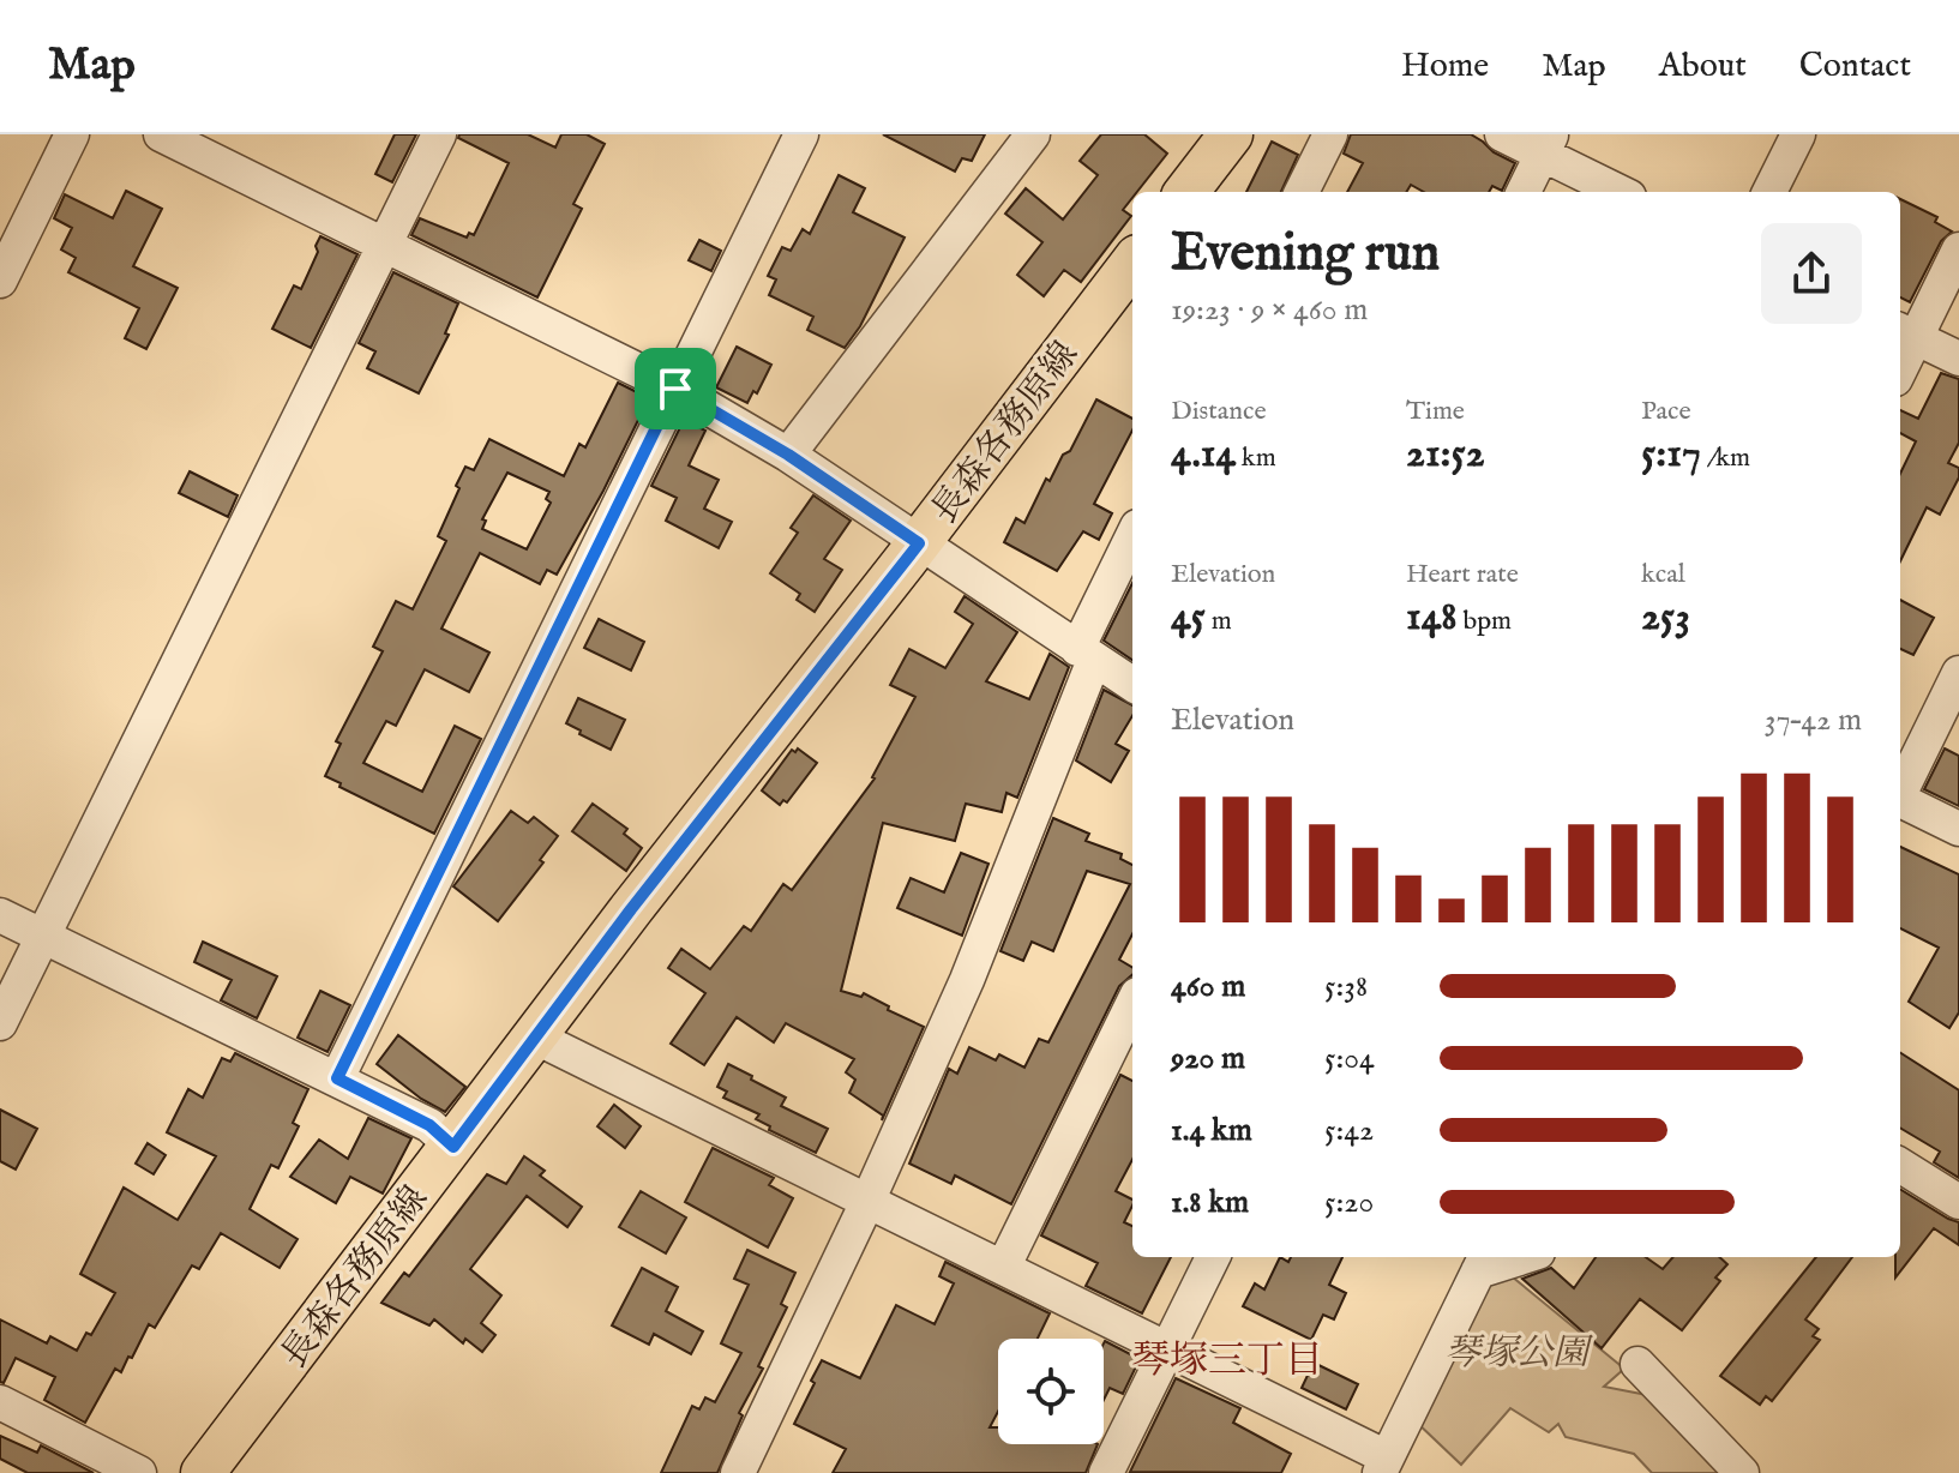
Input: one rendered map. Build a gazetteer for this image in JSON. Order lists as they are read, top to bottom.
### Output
{
  "streets": {
    "main road": ["長森各務原線"]
  },
  "districts": ["琴塚三丁目"],
  "parks": ["琴塚公園"],
  "page": {
    "header": "Map",
    "nav": [
      "Home",
      "Map",
      "About",
      "Contact"
    ],
    "heading": ["Evening run", "19:23 · 9 × 460 m"],
    "stats": [
      ["Distance", "4.14 km"],
      ["Time", "21:52"],
      ["Pace", "5:17 /km"],
      ["Elevation", "45 m"],
      ["Heart rate", "148 bpm"],
      ["kcal", "253"]
    ],
    "chart": ["Elevation", "37–42 m"],
    "list": [
      {
        "name": "460 m",
        "note": "5:38"
      },
      {
        "name": "920 m",
        "note": "5:04"
      },
      {
        "name": "1.4 km",
        "note": "5:42"
      },
      {
        "name": "1.8 km",
        "note": "5:20"
      }
    ]
  }
}
